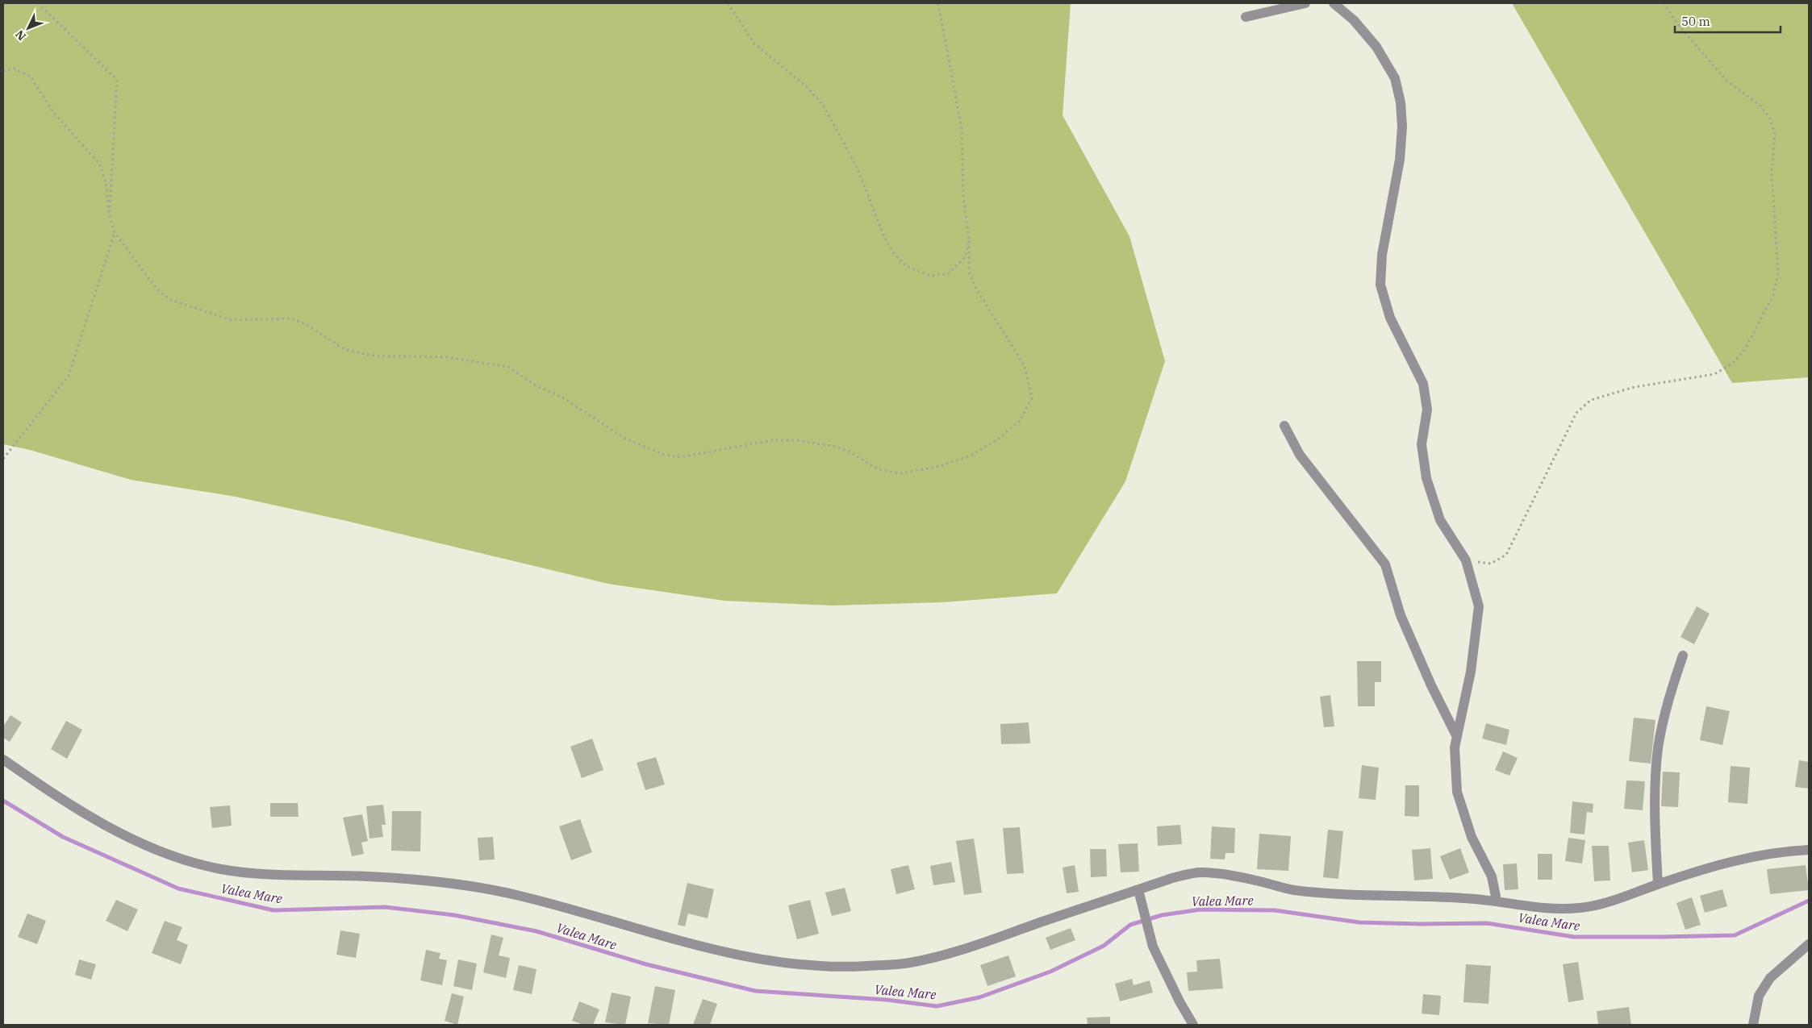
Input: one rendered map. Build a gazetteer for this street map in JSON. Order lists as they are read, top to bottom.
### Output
{
  "water": ["Valea Mare"],
  "scale_bar": "50 m",
  "north": "bottom left"
}
